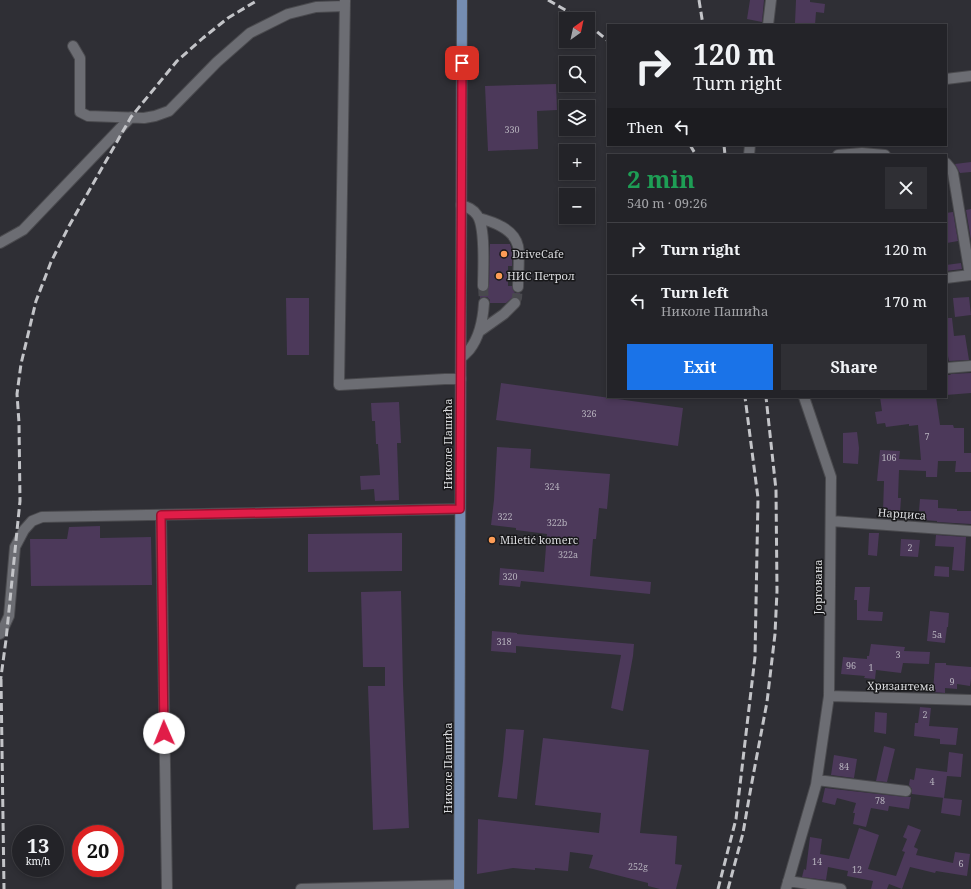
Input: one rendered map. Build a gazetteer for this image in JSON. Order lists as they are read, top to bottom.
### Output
{
  "streets": {
    "main road": ["Николе Пашића"],
    "street": ["Нарциса", "Јоргована", "Хризантема"]
  },
  "crossings": [
    ["Нарциса", "Јоргована"],
    ["Јоргована", "Хризантема"]
  ],
  "places": ["DriveCafe", "НИС Петрол", "Miletić komerc"],
  "house_numbers": [
    "330",
    "326",
    "7",
    "106",
    "324",
    "322",
    "322b",
    "2",
    "322a",
    "320",
    "5a",
    "318",
    "3",
    "96",
    "1",
    "9",
    "2",
    "84",
    "4",
    "78",
    "14",
    "6",
    "252g",
    "12"
  ],
  "north": "top right",
  "page": {
    "map_buttons": ["+", "−"],
    "turn": ["120 m", "Turn right"],
    "then": "Then",
    "heading": ["2 min", "540 m · 09:26"],
    "list": [
      {
        "name": "Turn right",
        "value": "120 m"
      },
      {
        "name": "Turn left",
        "note": "Николе Пашића",
        "value": "170 m"
      }
    ],
    "buttons": ["Exit", "Share"],
    "speed": "13 km/h",
    "limit": "20"
  }
}
